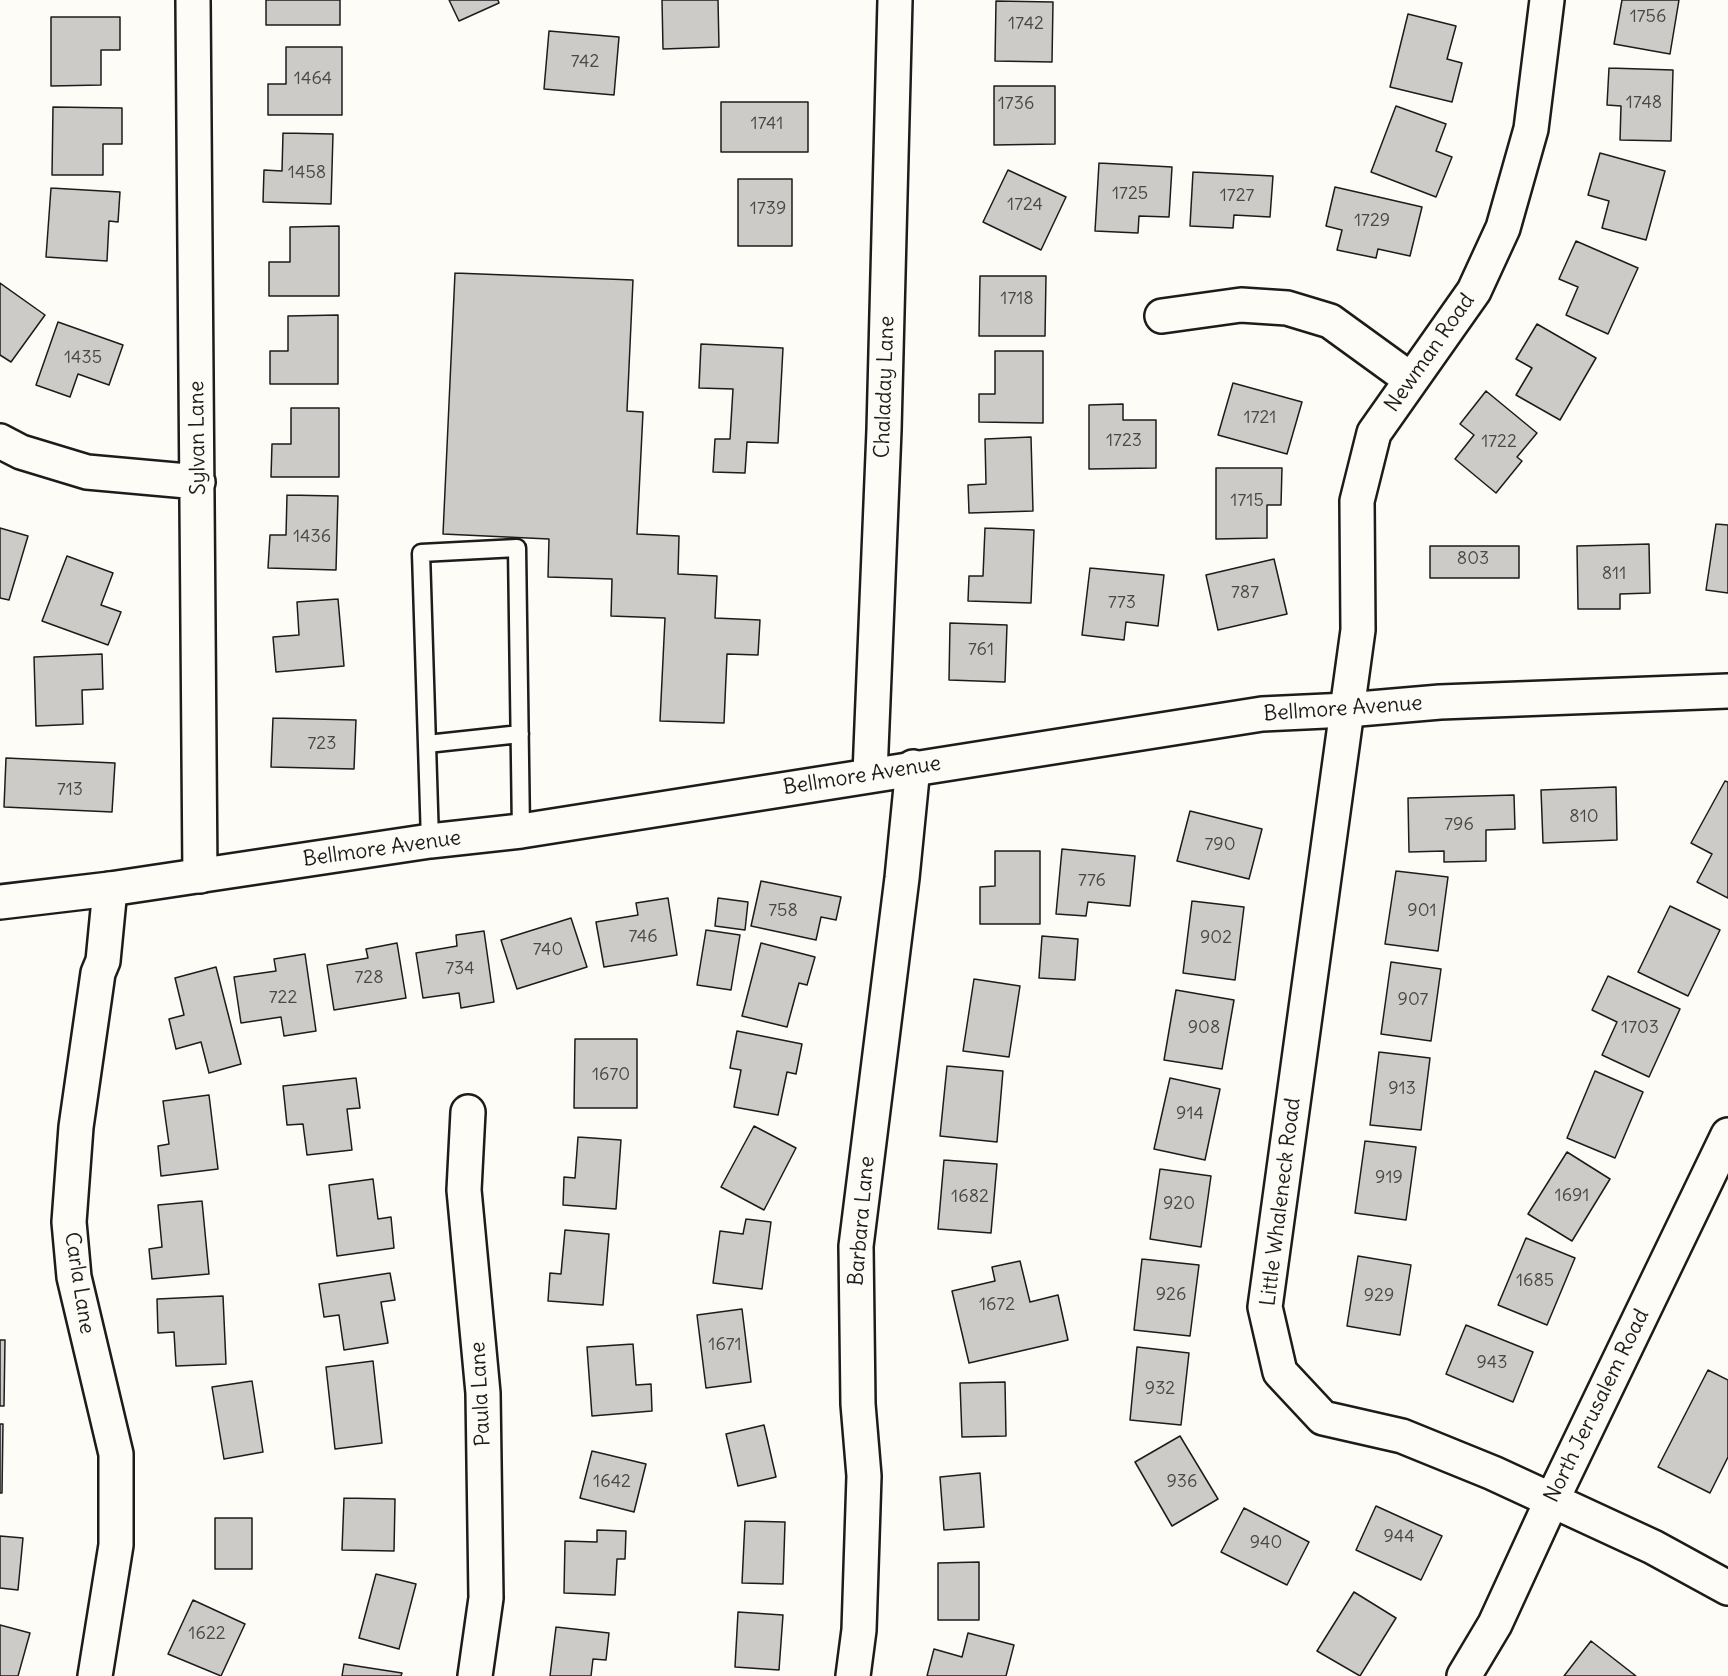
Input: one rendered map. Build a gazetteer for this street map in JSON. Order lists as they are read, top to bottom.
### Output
{
  "streets": {
    "street": [
      "Newman Road",
      "Chaladay Lane",
      "Sylvan Lane",
      "Bellmore Avenue",
      "Little Whaleneck Road",
      "Barbara Lane",
      "Carla Lane",
      "Paula Lane",
      "North Jerusalem Road"
    ]
  },
  "crossings": [
    ["Newman Road", "Bellmore Avenue"],
    ["Newman Road", "Little Whaleneck Road"],
    ["Chaladay Lane", "Bellmore Avenue"],
    ["Sylvan Lane", "Bellmore Avenue"],
    ["Bellmore Avenue", "Little Whaleneck Road"],
    ["Bellmore Avenue", "Barbara Lane"],
    ["Bellmore Avenue", "Carla Lane"],
    ["Little Whaleneck Road", "North Jerusalem Road"]
  ],
  "house_numbers": [
    "1756",
    "1742",
    "742",
    "1464",
    "1748",
    "1736",
    "1741",
    "1458",
    "1725",
    "1727",
    "1724",
    "1739",
    "1729",
    "1718",
    "1435",
    "1721",
    "1723",
    "1722",
    "1715",
    "1436",
    "803",
    "811",
    "787",
    "773",
    "761",
    "723",
    "713",
    "810",
    "796",
    "790",
    "776",
    "758",
    "901",
    "746",
    "902",
    "740",
    "734",
    "728",
    "722",
    "907",
    "908",
    "1703",
    "1670",
    "913",
    "914",
    "919",
    "1691",
    "1682",
    "920",
    "1685",
    "926",
    "929",
    "1672",
    "1671",
    "943",
    "932",
    "1642",
    "936",
    "944",
    "940",
    "1622"
  ]
}
